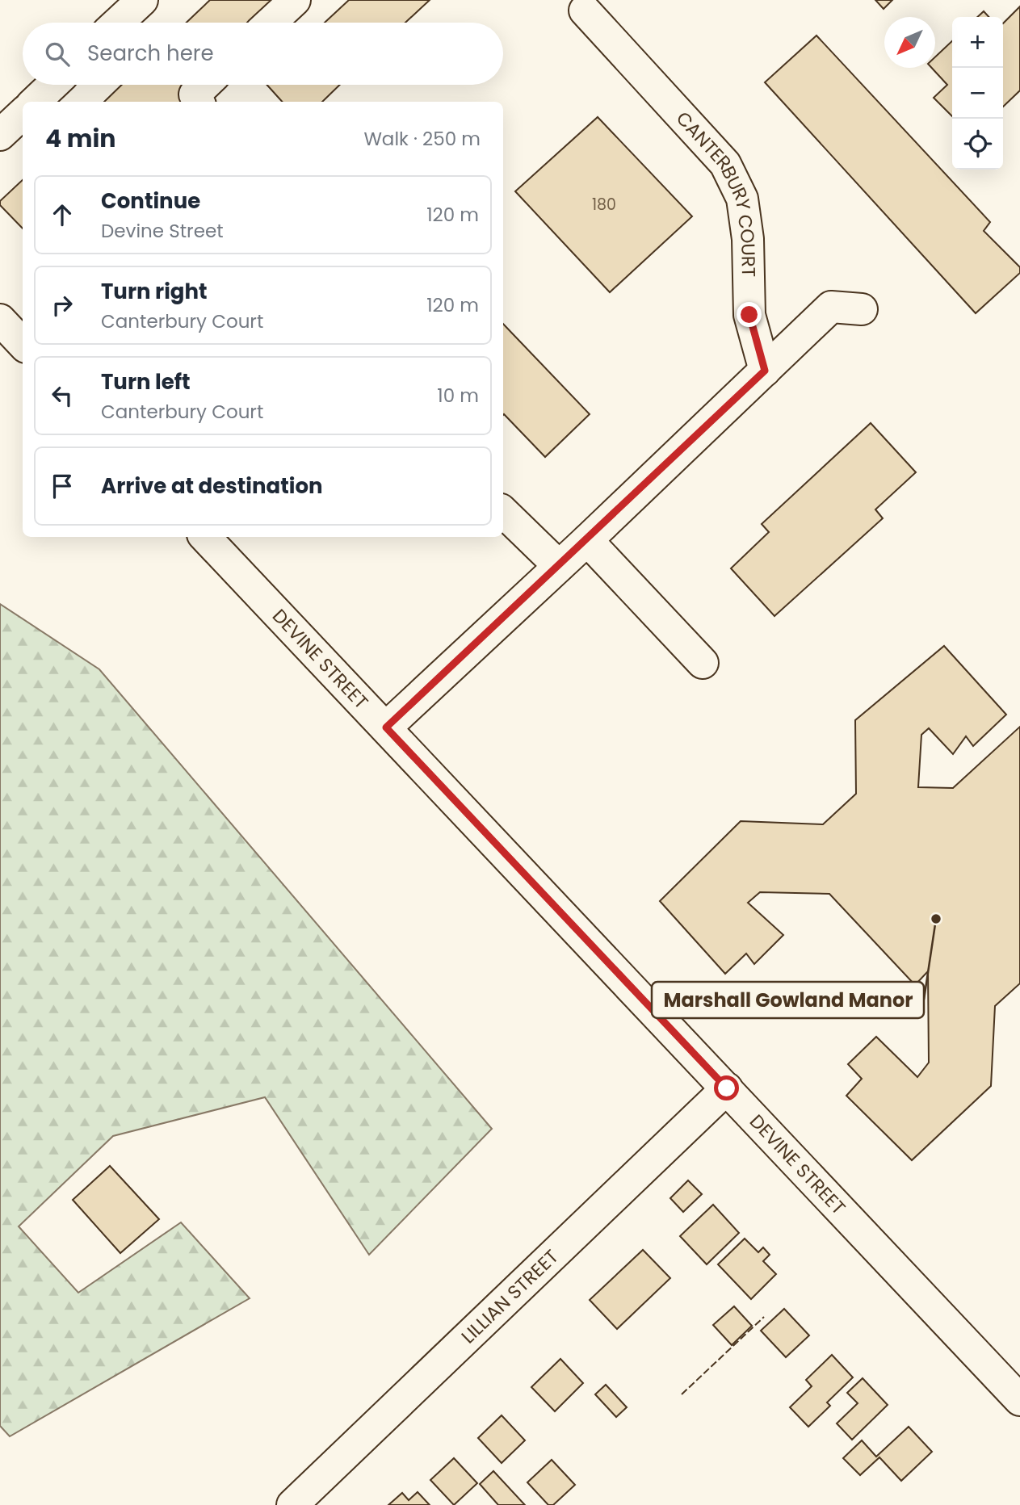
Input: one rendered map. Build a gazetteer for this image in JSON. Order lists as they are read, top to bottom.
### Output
{
  "streets": {
    "street": ["CANTERBURY COURT", "DEVINE STREET", "LILLIAN STREET"]
  },
  "crossings": [
    ["DEVINE STREET", "LILLIAN STREET"]
  ],
  "places": ["Marshall Gowland Manor"],
  "house_numbers": ["180"],
  "north": "bottom left",
  "page": {
    "map_buttons": ["+", "−"],
    "search": "Search here",
    "heading": ["4 min", "Walk · 250 m"],
    "list": [
      ["Continue", "Devine Street", "120 m"],
      ["Turn right", "Canterbury Court", "120 m"],
      ["Turn left", "Canterbury Court", "10 m"],
      "Arrive at destination"
    ]
  }
}
